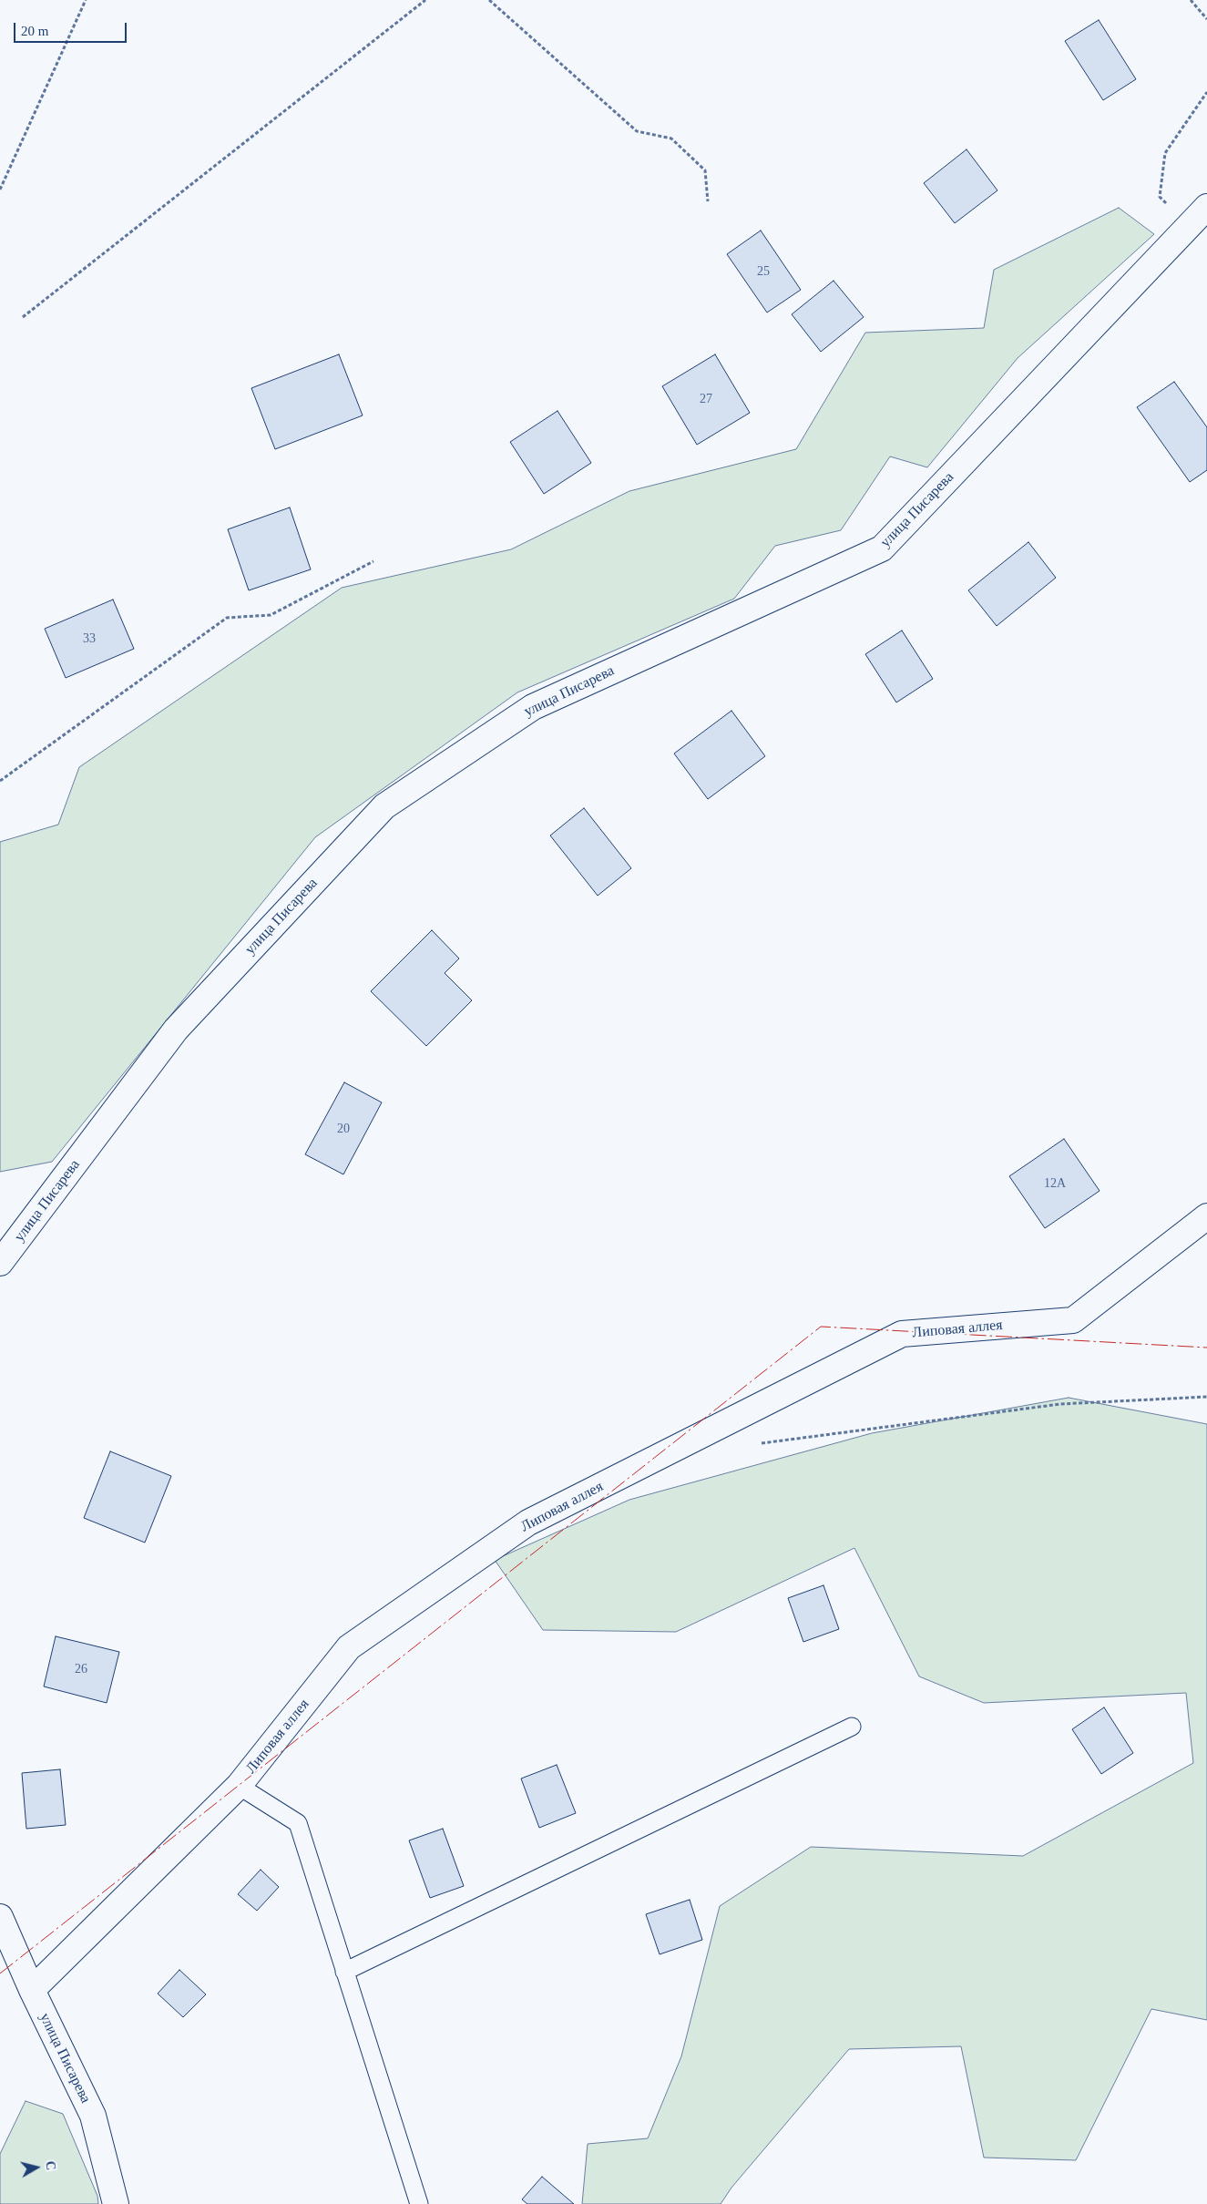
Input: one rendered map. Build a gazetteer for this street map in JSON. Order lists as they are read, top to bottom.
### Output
{
  "streets": {
    "street": ["улица Писарева", "Липовая аллея"]
  },
  "crossings": [
    ["улица Писарева", "Липовая аллея"]
  ],
  "house_numbers": [
    "25",
    "27",
    "33",
    "20",
    "12А",
    "26"
  ],
  "scale_bar": "20 m",
  "north": "right"
}
